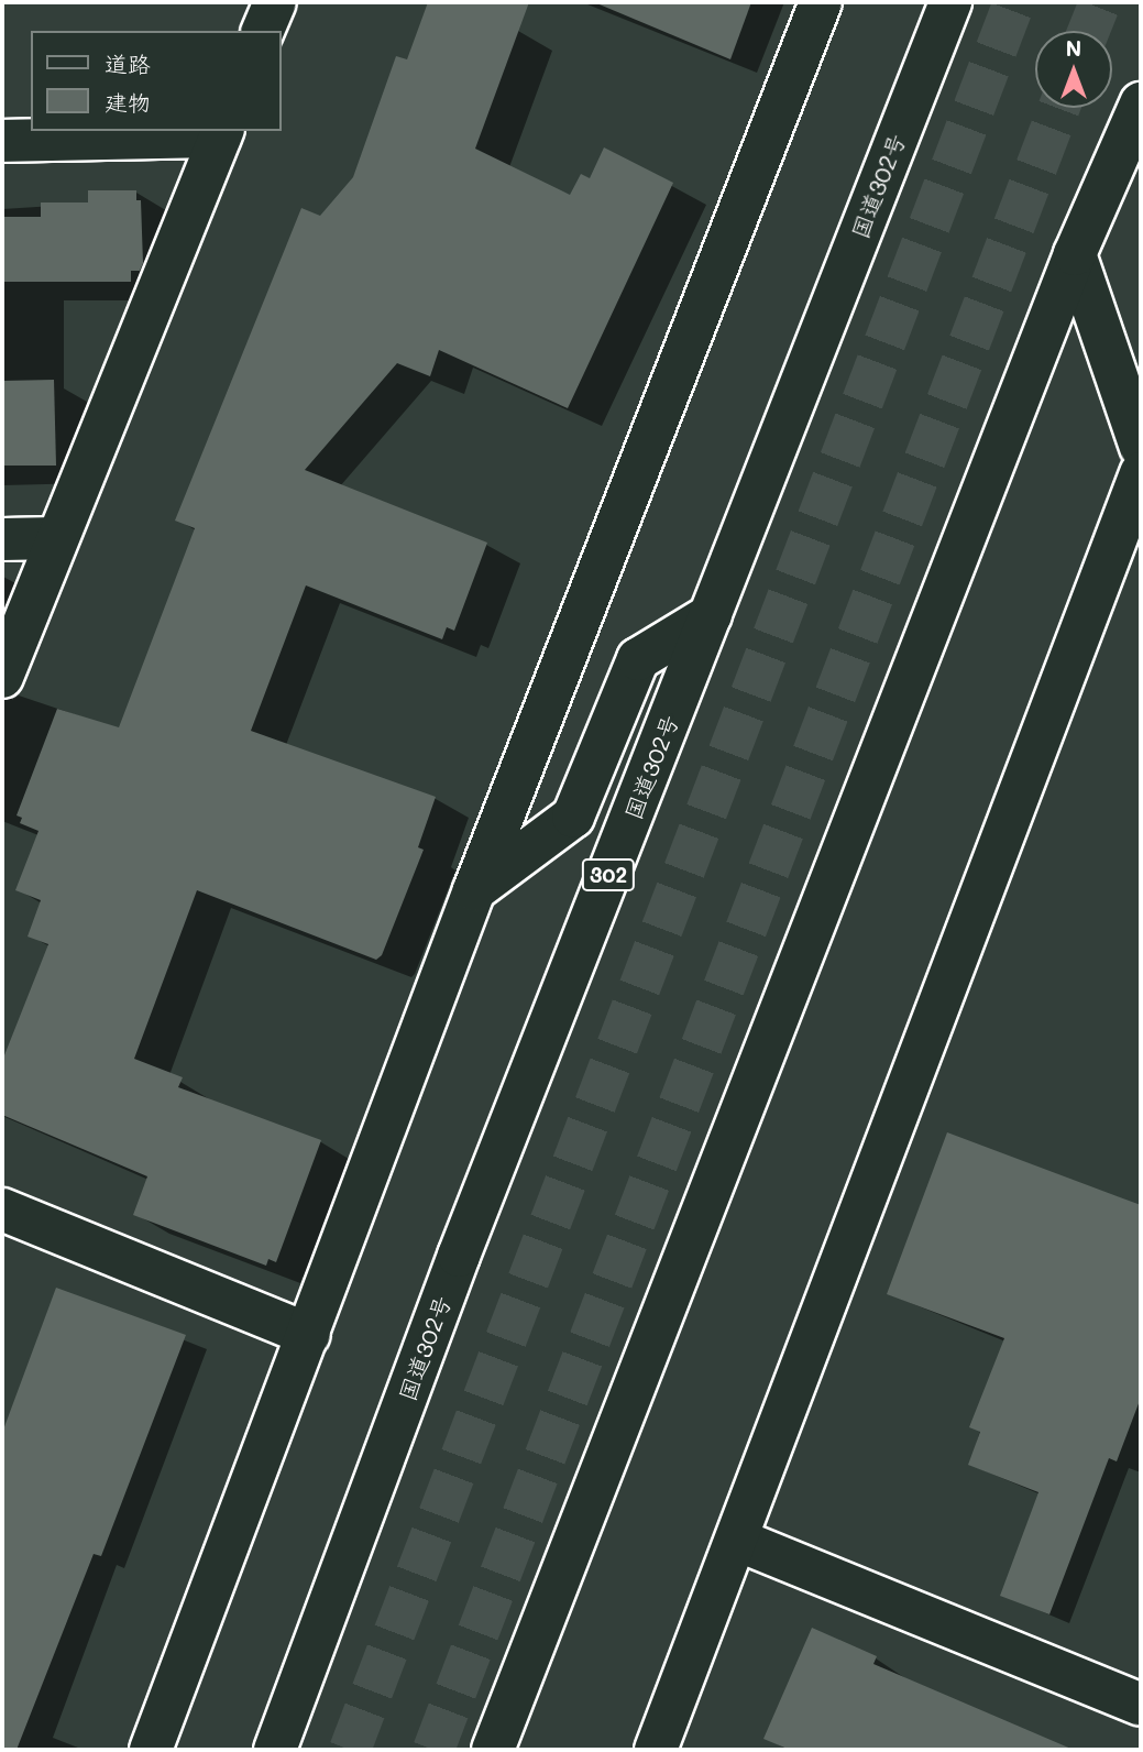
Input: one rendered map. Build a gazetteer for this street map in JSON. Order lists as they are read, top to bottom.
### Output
{
  "streets": {
    "main road": ["国道302号", "302"]
  },
  "legend": ["道路", "建物"],
  "north": "top"
}
